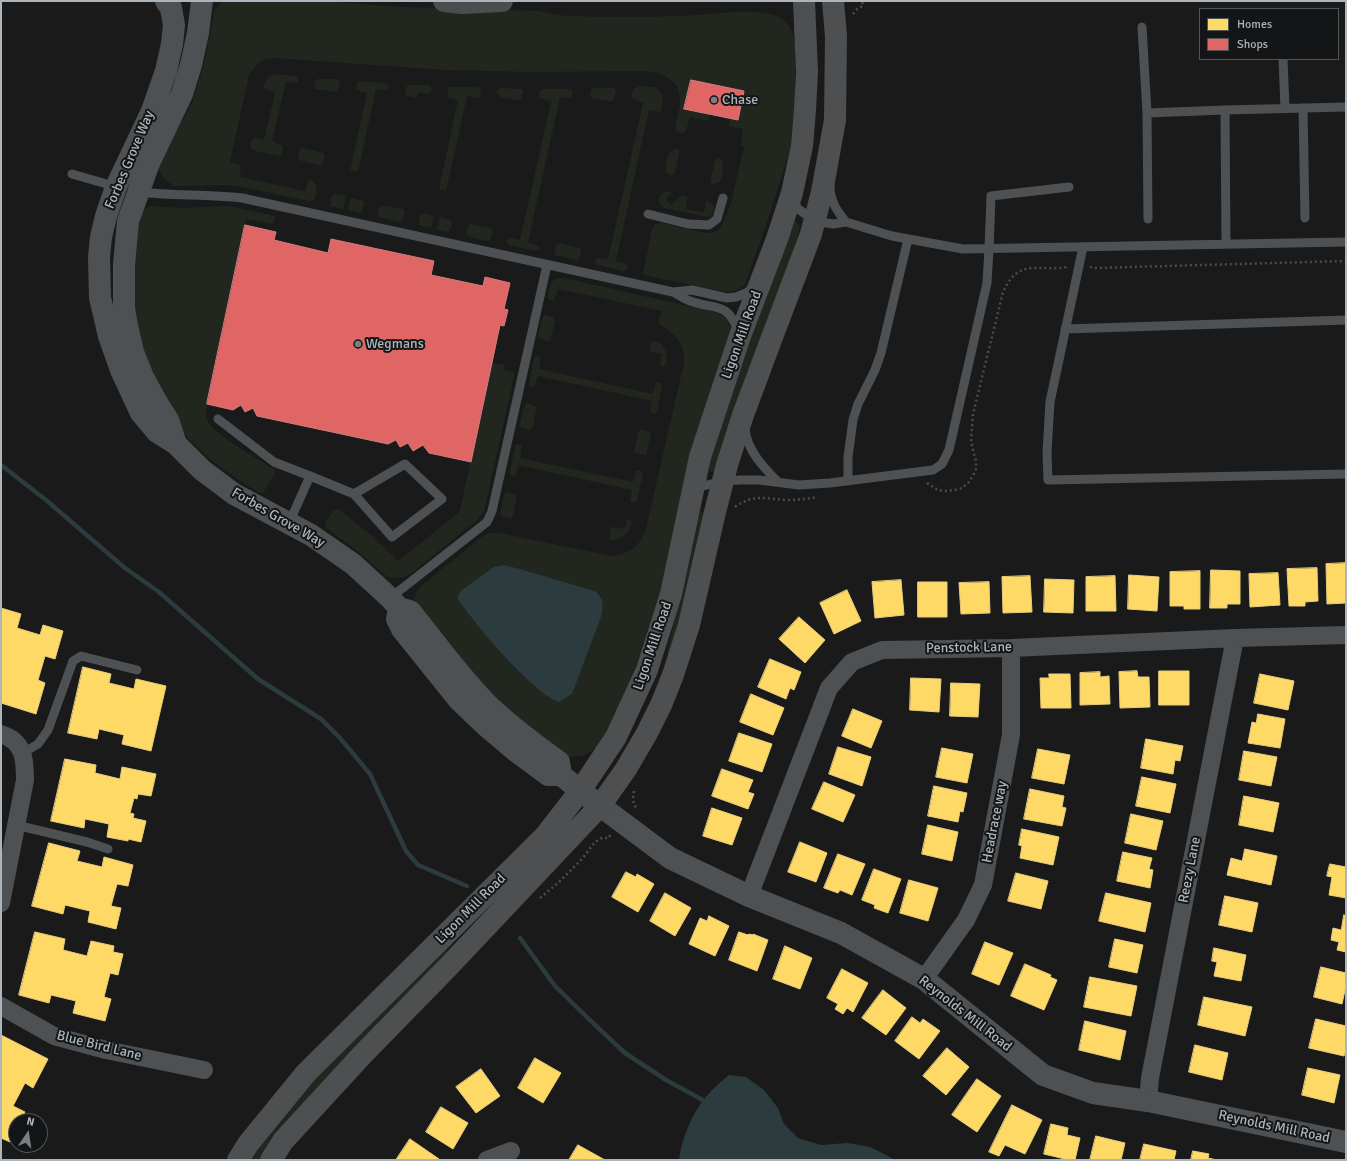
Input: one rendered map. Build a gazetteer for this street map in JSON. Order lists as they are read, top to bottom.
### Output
{
  "streets": {
    "main road": ["Ligon Mill Road"],
    "street": [
      "Forbes Grove Way",
      "Penstock Lane",
      "Headrace way",
      "Reezy Lane",
      "Reynolds Mill Road",
      "Blue Bird Lane"
    ]
  },
  "crossings": [
    ["Ligon Mill Road", "Reynolds Mill Road"],
    ["Penstock Lane", "Headrace way"],
    ["Penstock Lane", "Reezy Lane"],
    ["Penstock Lane", "Reynolds Mill Road"],
    ["Headrace way", "Reynolds Mill Road"],
    ["Reezy Lane", "Reynolds Mill Road"]
  ],
  "places": ["Chase", "Wegmans"],
  "legend": ["Homes", "Shops"],
  "north": "top"
}
